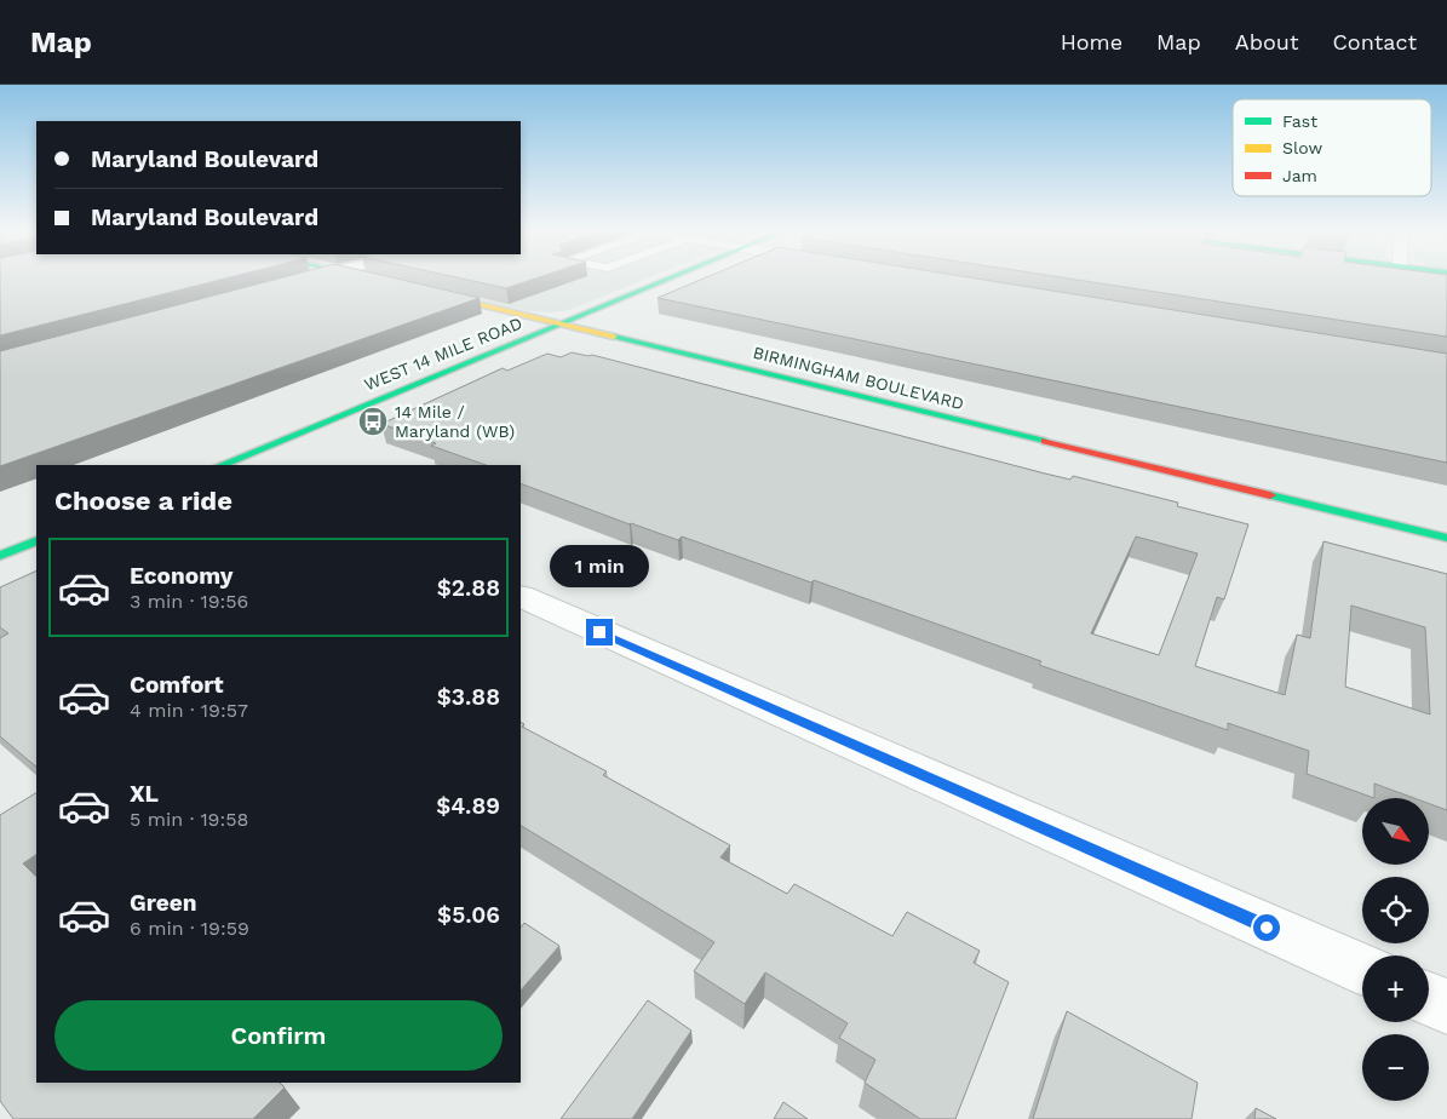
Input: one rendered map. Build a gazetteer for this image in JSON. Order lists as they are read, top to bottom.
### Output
{
  "streets": {
    "main road": ["WEST 14 MILE ROAD", "BIRMINGHAM BOULEVARD"]
  },
  "crossings": [
    ["WEST 14 MILE ROAD", "BIRMINGHAM BOULEVARD"]
  ],
  "places": {
    "bus stop": ["14 Mile / Maryland (WB)"]
  },
  "legend": ["Fast", "Slow", "Jam"],
  "north": "bottom right",
  "page": {
    "header": "Map",
    "nav": [
      "Home",
      "Map",
      "About",
      "Contact"
    ],
    "banner": ["Maryland Boulevard", "Maryland Boulevard"],
    "heading": "Choose a ride",
    "list": [
      {
        "name": "Economy",
        "note": "3 min · 19:56",
        "value": "$2.88"
      },
      {
        "name": "Comfort",
        "note": "4 min · 19:57",
        "value": "$3.88"
      },
      {
        "name": "XL",
        "note": "5 min · 19:58",
        "value": "$4.89"
      },
      {
        "name": "Green",
        "note": "6 min · 19:59",
        "value": "$5.06"
      }
    ],
    "bubble": "1 min",
    "map_buttons": ["+", "−"],
    "buttons": "Confirm"
  }
}
